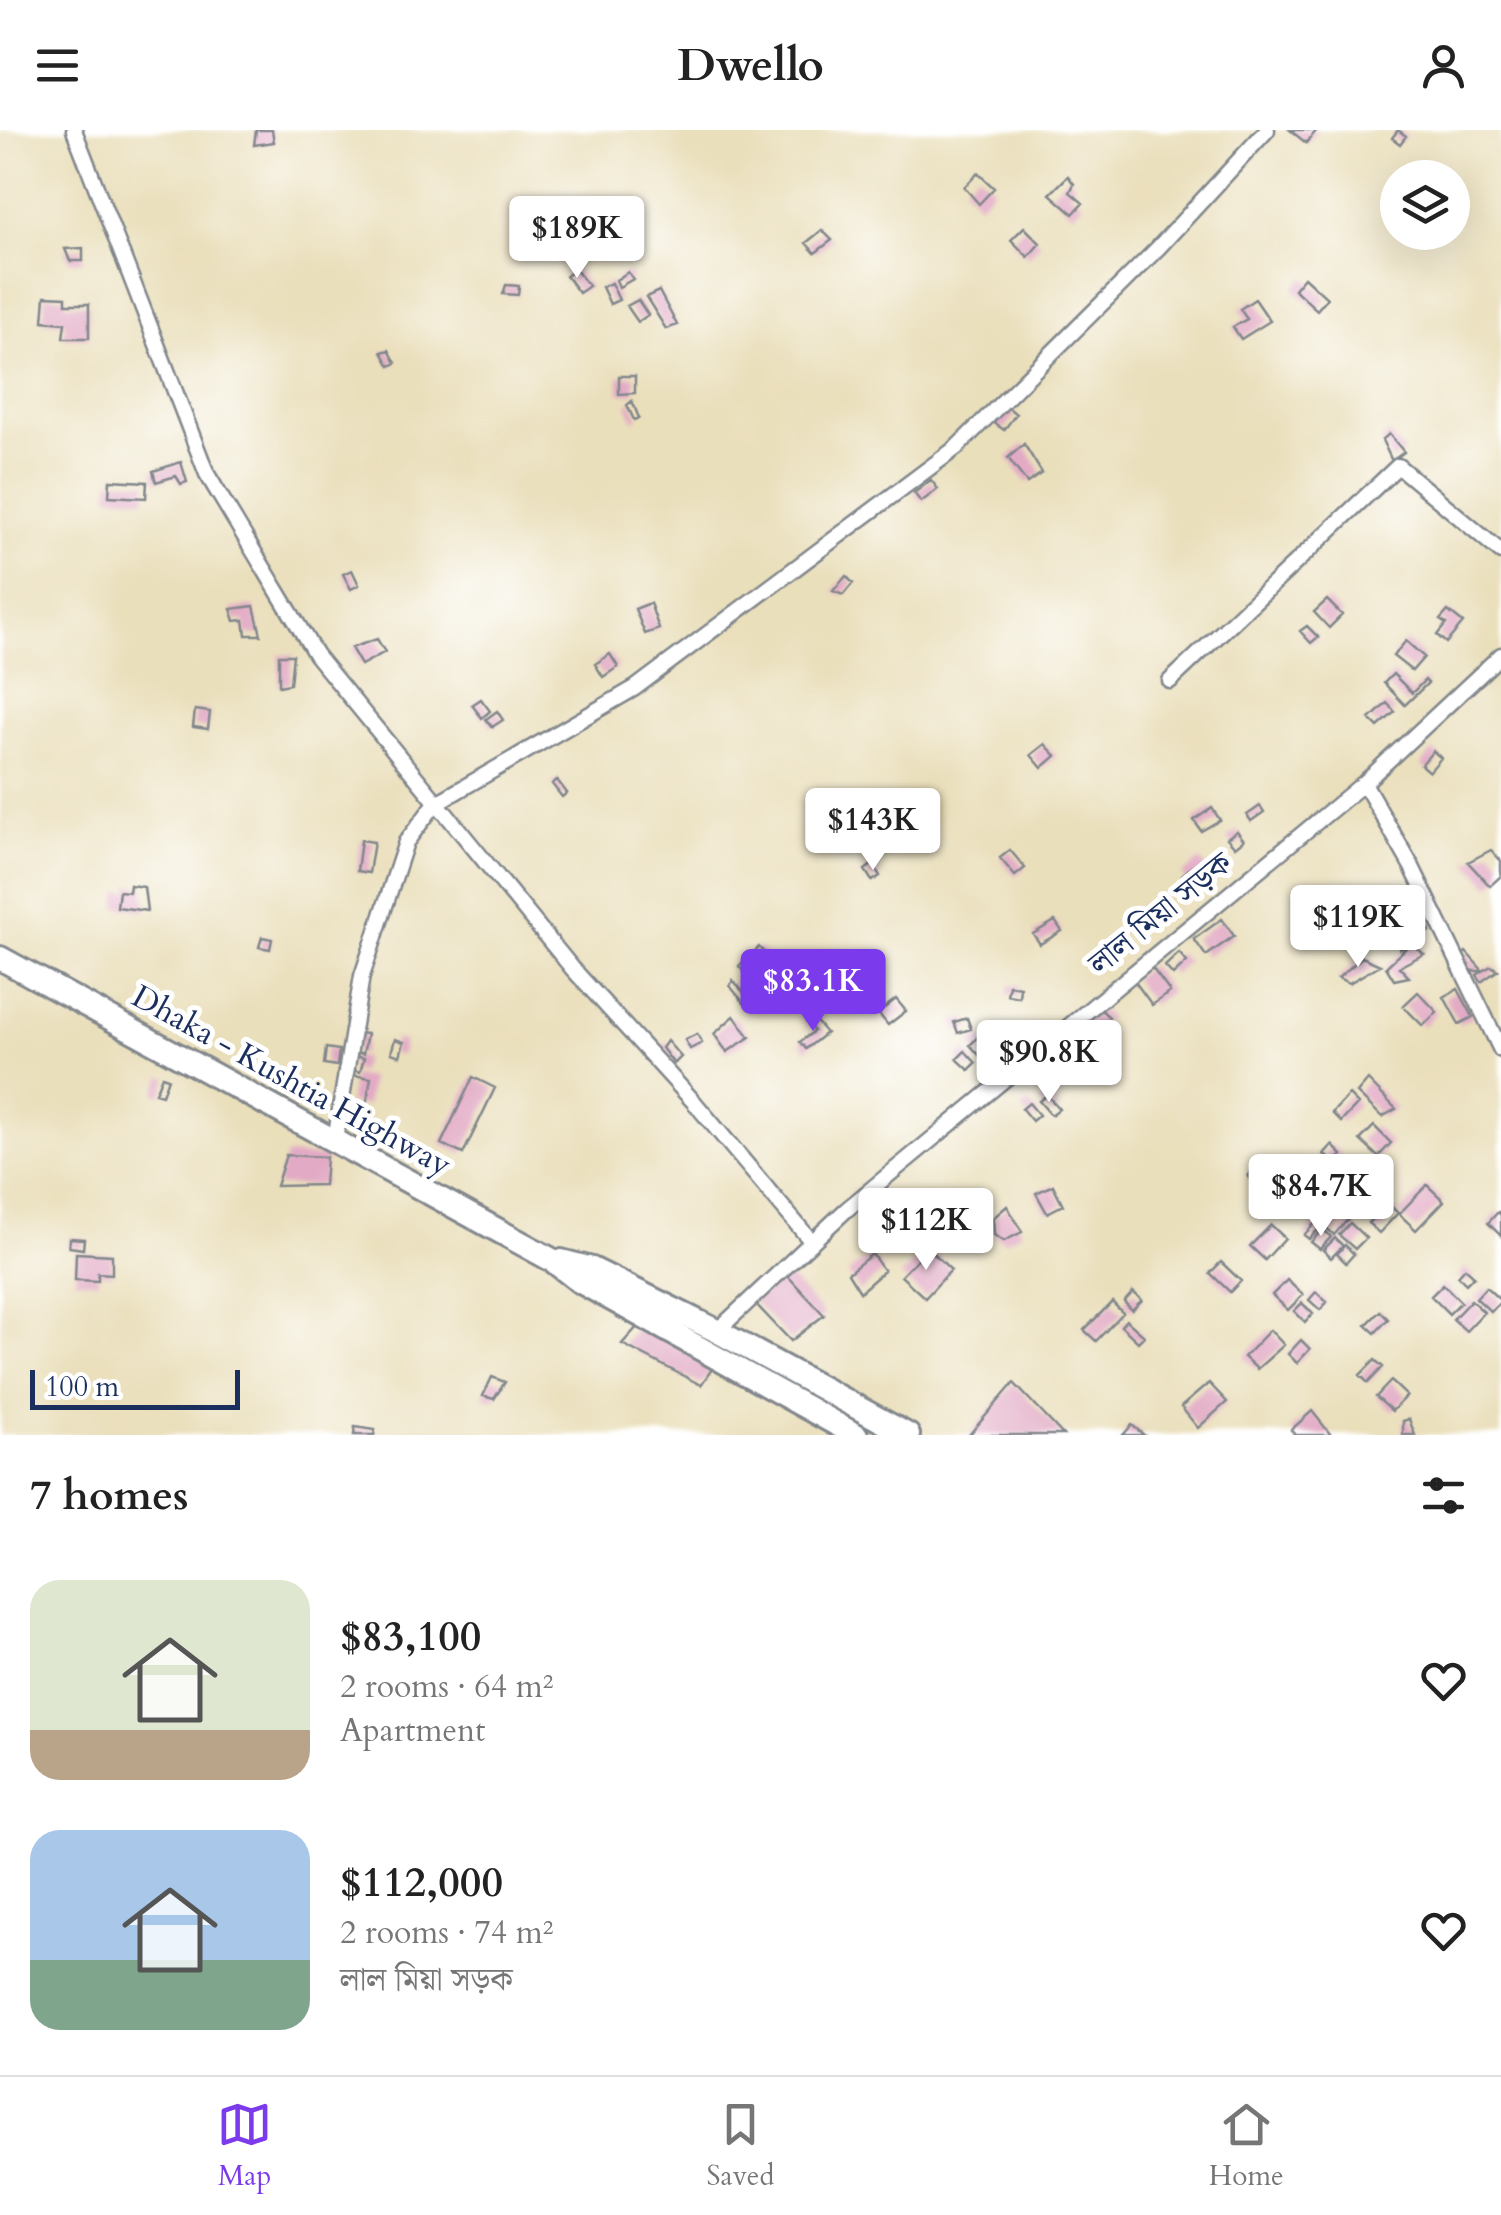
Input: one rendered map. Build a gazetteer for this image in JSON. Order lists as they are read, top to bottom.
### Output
{
  "streets": {
    "main road": ["Dhaka - Kushtia Highway"],
    "street": ["লাল মিয়া সড়ক"]
  },
  "crossings": [
    ["লাল মিয়া সড়ক", "Dhaka - Kushtia Highway"]
  ],
  "scale_bar": "100 m",
  "page": {
    "header": "Dwello",
    "price": [
      "$189K",
      "$143K",
      "$119K",
      "$83.1K",
      "$90.8K",
      "$84.7K",
      "$112K"
    ],
    "scale": "100 m",
    "heading": "7 homes",
    "list": [
      {
        "name": "$83,100",
        "note": "2 rooms · 64 m² · Apartment"
      },
      {
        "name": "$112,000",
        "note": "2 rooms · 74 m² · লাল মিয়া সড়ক"
      }
    ],
    "tabs": ["Map", "Saved", "Home"]
  }
}
